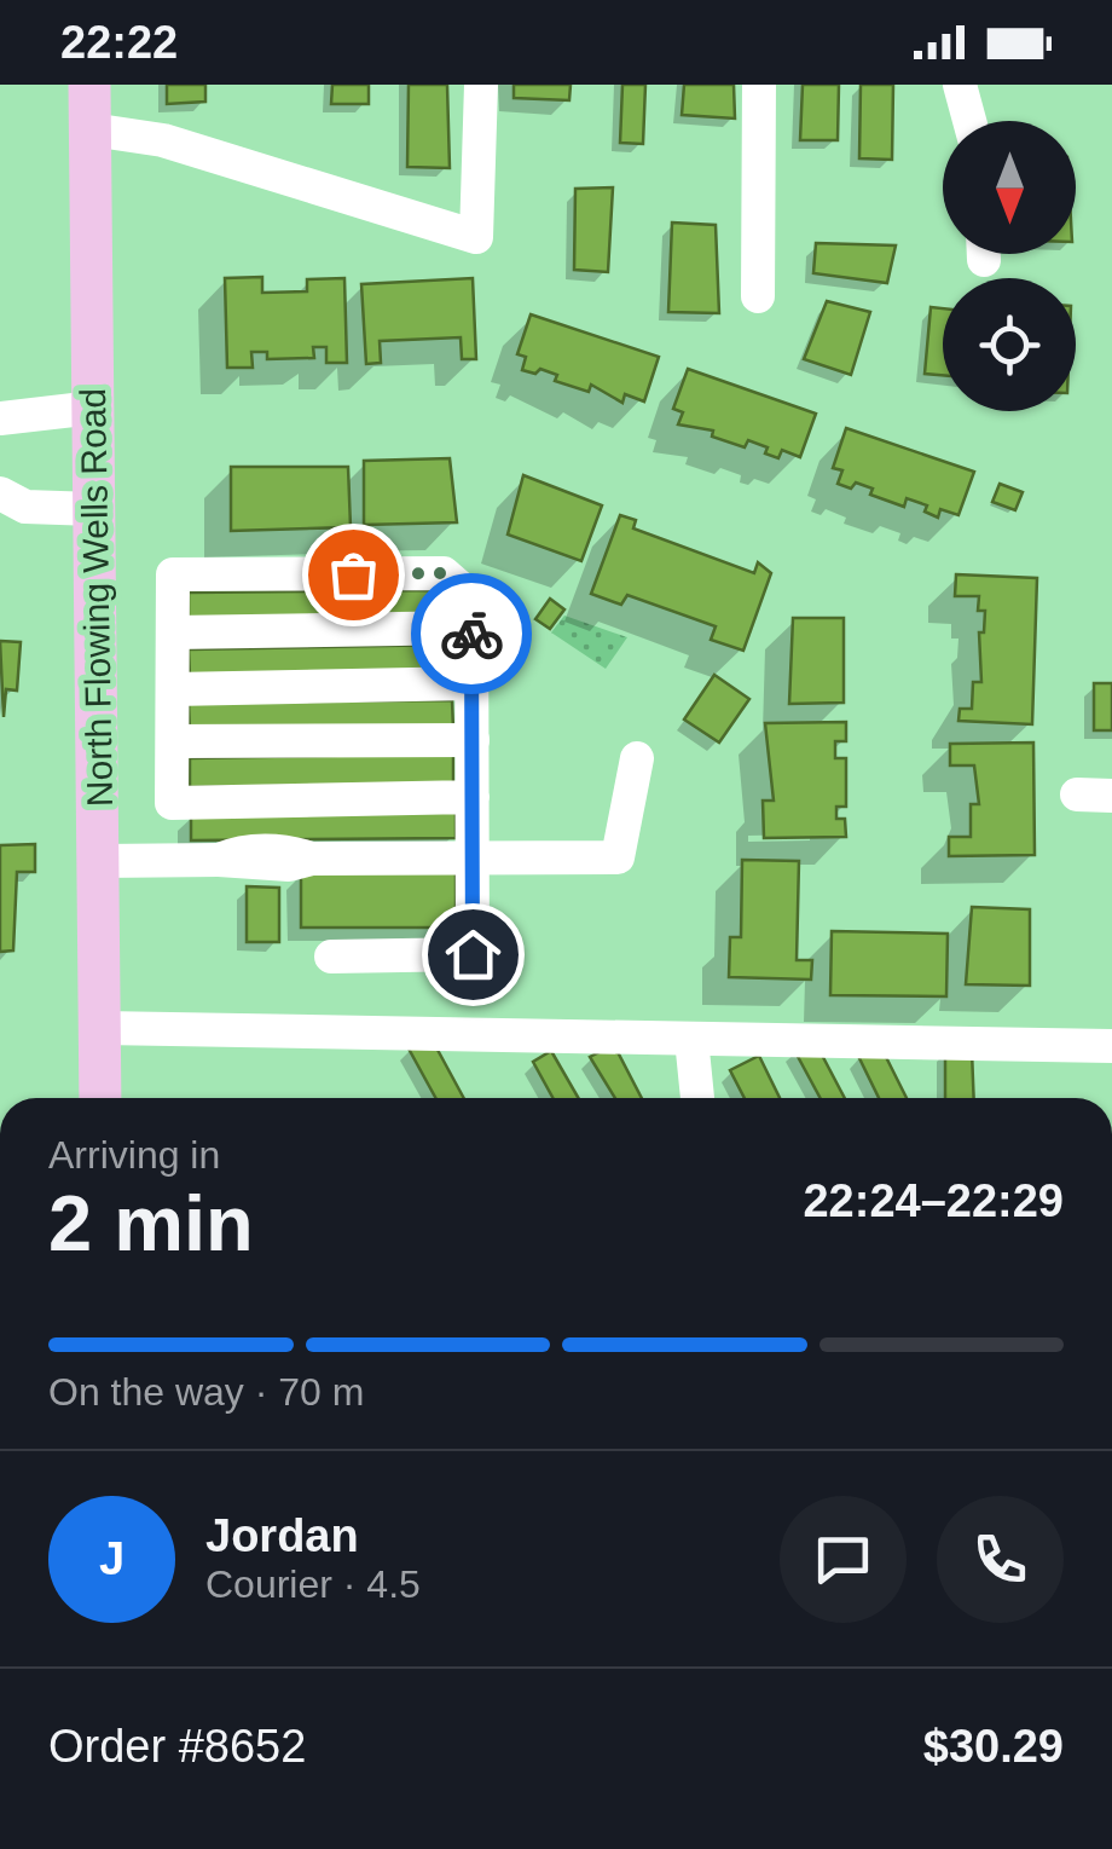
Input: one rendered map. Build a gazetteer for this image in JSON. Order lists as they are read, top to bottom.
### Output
{
  "streets": {
    "main road": ["North Flowing Wells Road"]
  },
  "north": "bottom",
  "page": {
    "status": "22:22",
    "heading": ["2 min", "Arriving in", "22:24–22:29"],
    "panel": [
      "Jordan",
      "Courier · 4.5",
      "Order #8652",
      "$30.29"
    ],
    "bar": "On the way · 70 m",
    "round": "J"
  }
}
